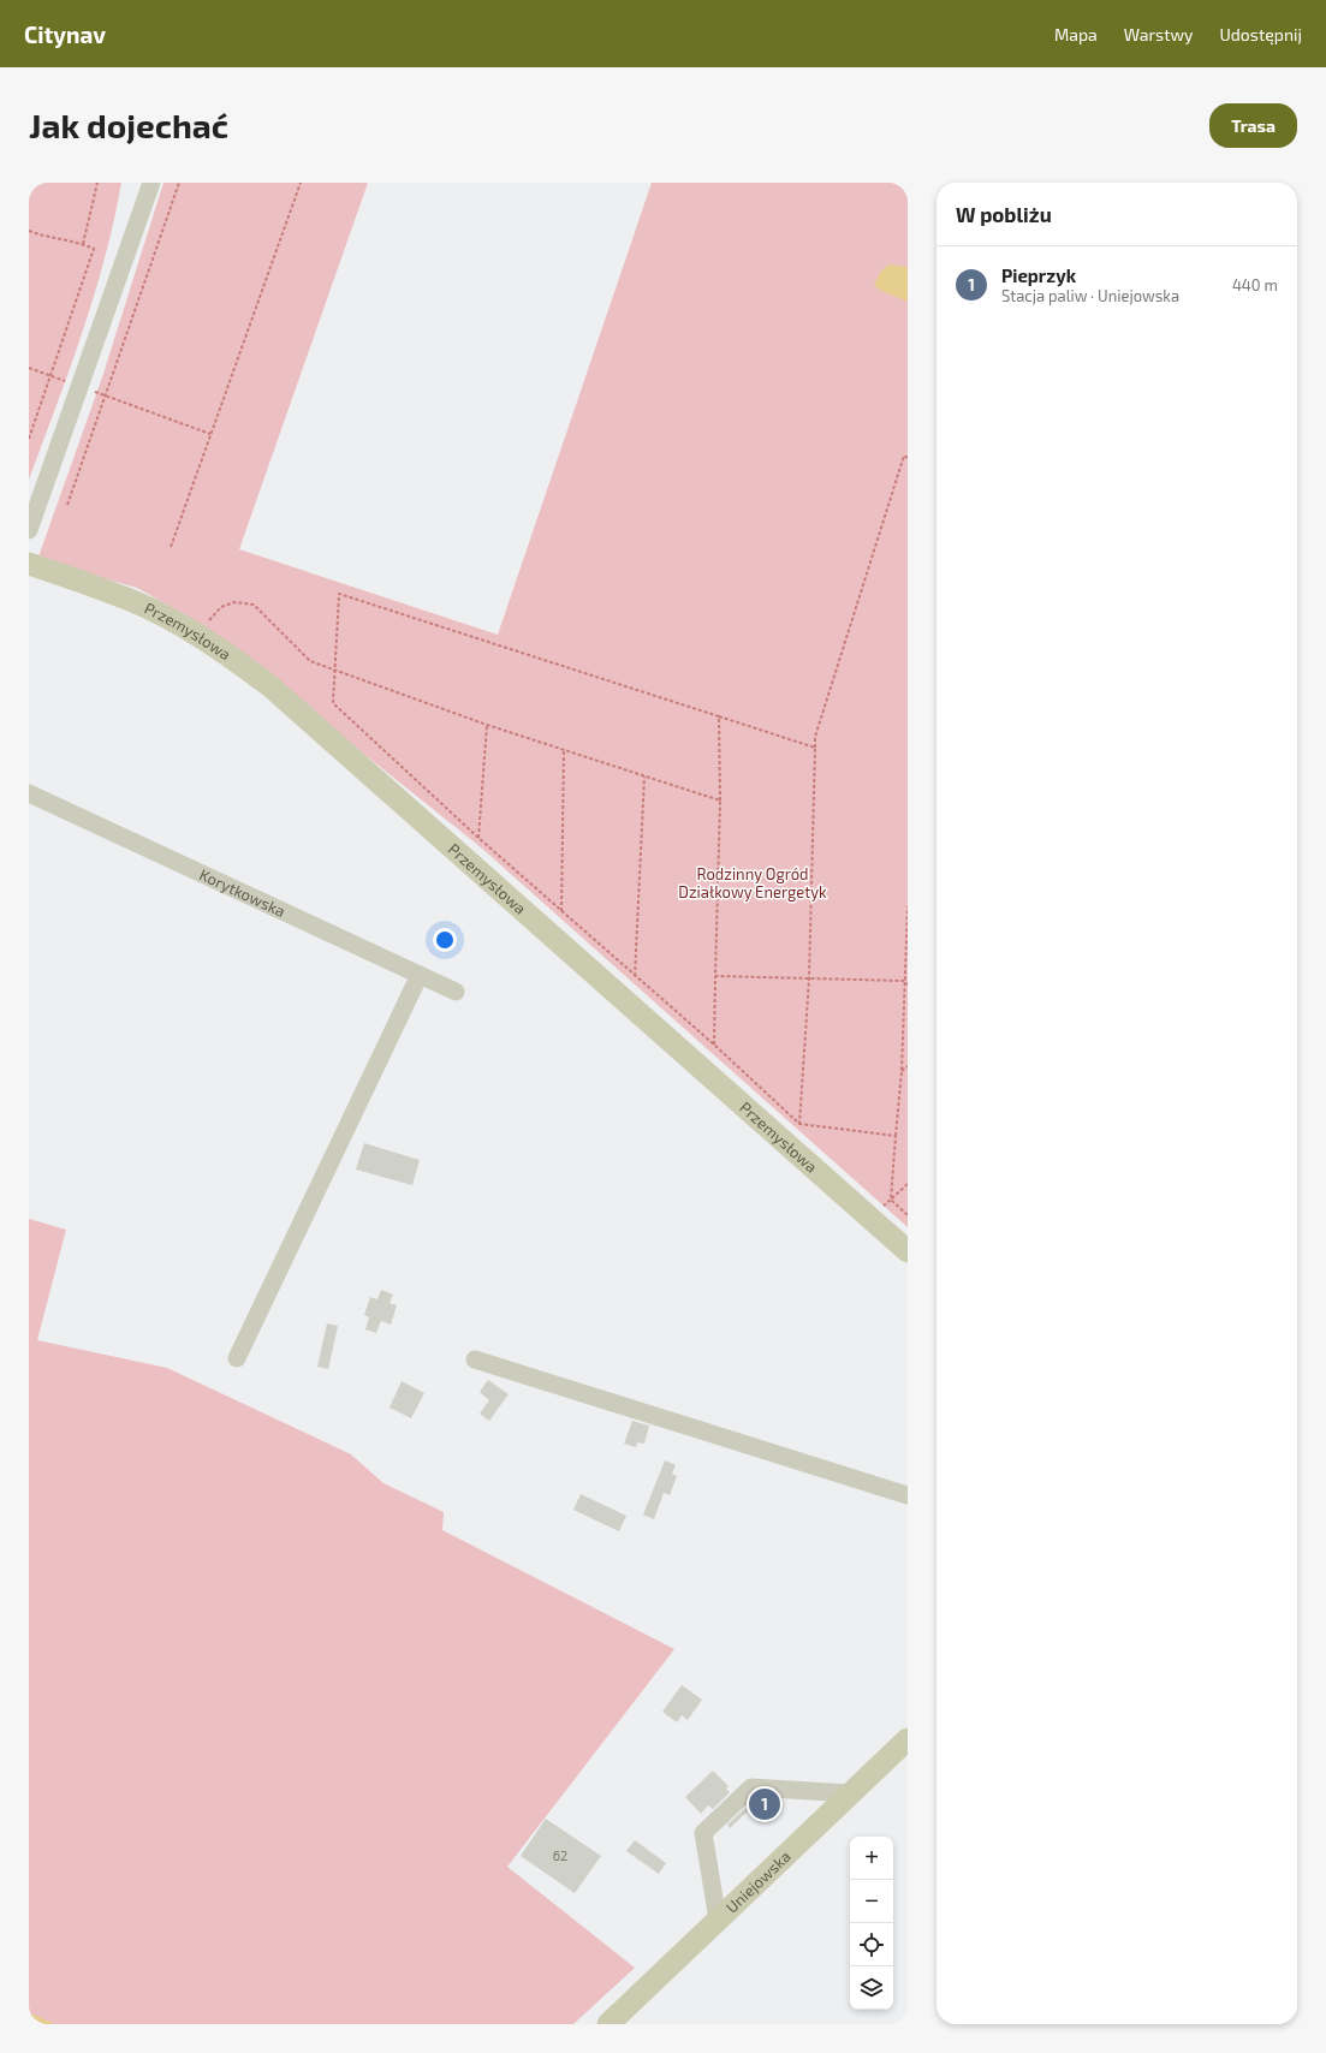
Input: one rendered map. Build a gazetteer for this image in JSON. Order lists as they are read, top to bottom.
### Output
{
  "streets": {
    "main road": ["Przemysłowa", "Uniejowska"],
    "street": ["Korytkowska"]
  },
  "parks": ["Rodzinny Ogród Działkowy Energetyk"],
  "house_numbers": ["62"],
  "page": {
    "header": "Citynav",
    "nav": ["Mapa", "Warstwy", "Udostępnij"],
    "buttons": "Trasa",
    "title": "Jak dojechać",
    "heading": "W pobliżu",
    "list": [
      {
        "mark": "1",
        "name": "Pieprzyk",
        "note": "Stacja paliw · Uniejowska",
        "value": "440 m"
      }
    ],
    "pins": "1",
    "map_buttons": ["+", "−"]
  }
}
